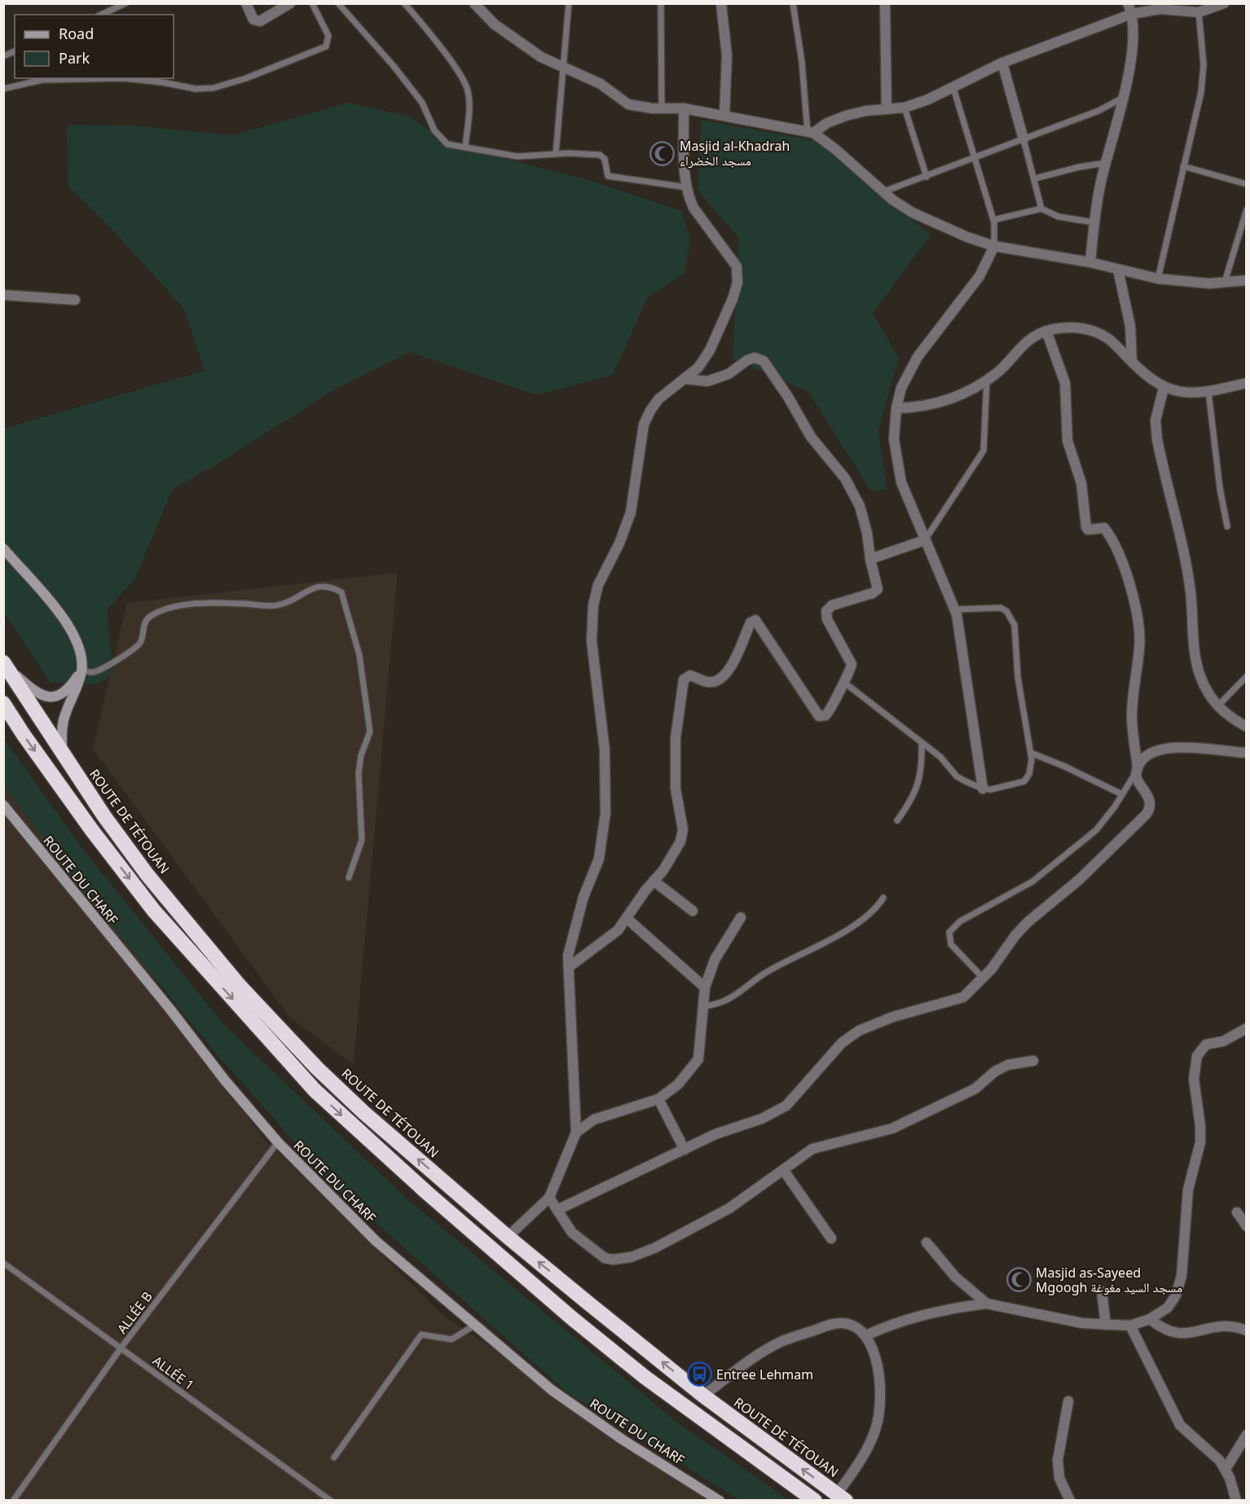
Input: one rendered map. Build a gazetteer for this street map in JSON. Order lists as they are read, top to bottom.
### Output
{
  "streets": {
    "highway": ["ROUTE DE TÉTOUAN"],
    "street": ["ROUTE DU CHARF"],
    "lane": ["ALLÉE B", "ALLÉE 1"]
  },
  "crossings": [
    ["ROUTE DU CHARF", "ALLÉE B"],
    ["ALLÉE B", "ALLÉE 1"]
  ],
  "places": {
    "mosque": ["Masjid al-Khadrah مسجد الخضراء", "Masjid as-Sayeed Mgoogh مسجد السيد مغوغة"],
    "bus stop": ["Entree Lehmam"]
  },
  "legend": ["Road", "Park"]
}
